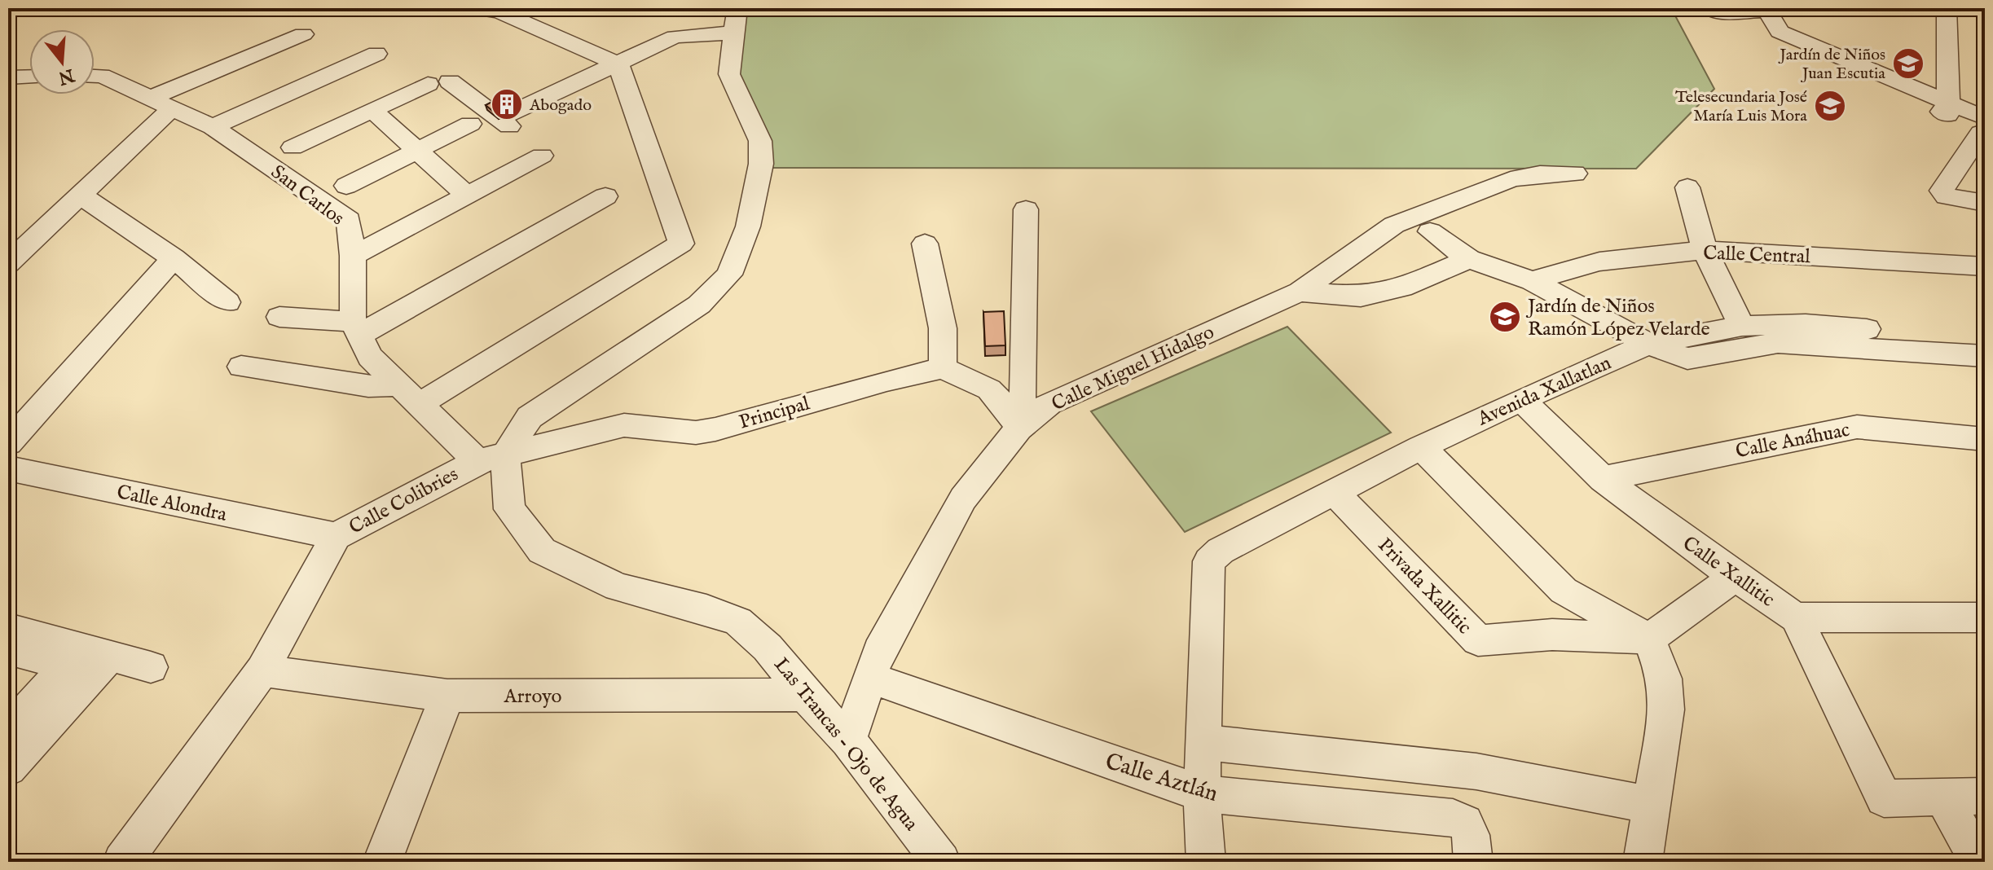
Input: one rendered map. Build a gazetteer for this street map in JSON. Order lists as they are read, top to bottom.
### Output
{
  "streets": {
    "street": [
      "San Carlos",
      "Calle Central",
      "Calle Miguel Hidalgo",
      "Avenida Xallatlan",
      "Principal",
      "Calle Anáhuac",
      "Calle Colibries",
      "Calle Alondra",
      "Calle Xallitic",
      "Privada Xallitic",
      "Arroyo",
      "Las Trancas - Ojo de Agua",
      "Calle Aztlán"
    ]
  },
  "crossings": [
    ["Calle Miguel Hidalgo", "Las Trancas - Ojo de Agua"],
    ["Calle Miguel Hidalgo", "Calle Aztlán"],
    ["Avenida Xallatlan", "Calle Xallitic"],
    ["Avenida Xallatlan", "Privada Xallitic"],
    ["Principal", "Calle Colibries"],
    ["Principal", "Las Trancas - Ojo de Agua"],
    ["Calle Anáhuac", "Calle Xallitic"],
    ["Calle Colibries", "Calle Alondra"],
    ["Calle Colibries", "Arroyo"],
    ["Calle Colibries", "Las Trancas - Ojo de Agua"],
    ["Arroyo", "Las Trancas - Ojo de Agua"]
  ],
  "places": {
    "school or university": ["Jardín de Niños Juan Escutia", "Telesecundaria José María Luis Mora", "Jardín de Niños Ramón López Velarde"],
    "building": ["Abogado"]
  },
  "north": "bottom"
}
